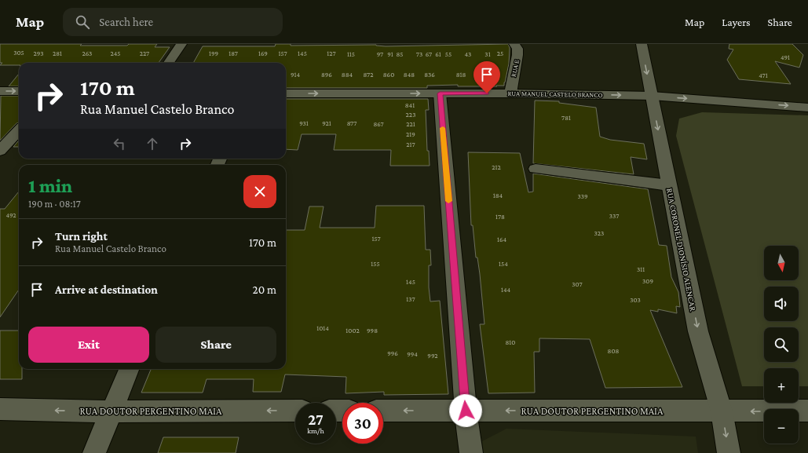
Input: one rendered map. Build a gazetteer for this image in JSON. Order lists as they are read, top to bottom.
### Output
{
  "streets": {
    "street": [
      "RUA E",
      "RUA MANUEL CASTELO BRANCO",
      "RUA CORONEL DIONÍSIO ALENCAR",
      "RUA DOUTOR PERGENTINO MAIA"
    ]
  },
  "crossings": [
    ["RUA E", "RUA MANUEL CASTELO BRANCO"],
    ["RUA MANUEL CASTELO BRANCO", "RUA CORONEL DIONÍSIO ALENCAR"],
    ["RUA CORONEL DIONÍSIO ALENCAR", "RUA DOUTOR PERGENTINO MAIA"]
  ],
  "one_way": ["RUA MANUEL CASTELO BRANCO", "RUA CORONEL DIONÍSIO ALENCAR", "RUA DOUTOR PERGENTINO MAIA"],
  "house_numbers": [
    "305",
    "293",
    "281",
    "263",
    "245",
    "227",
    "199",
    "187",
    "169",
    "157",
    "145",
    "127",
    "25",
    "115",
    "97",
    "91",
    "85",
    "73",
    "67",
    "61",
    "55",
    "43",
    "31",
    "491",
    "914",
    "896",
    "884",
    "872",
    "860",
    "848",
    "836",
    "818",
    "471",
    "841",
    "223",
    "781",
    "931",
    "921",
    "877",
    "867",
    "221",
    "219",
    "217",
    "212",
    "184",
    "339",
    "492",
    "337",
    "178",
    "323",
    "157",
    "164",
    "155",
    "154",
    "311",
    "309",
    "145",
    "307",
    "144",
    "137",
    "303",
    "1014",
    "1002",
    "998",
    "810",
    "808",
    "996",
    "994",
    "992"
  ],
  "north": "bottom",
  "page": {
    "header": "Map",
    "search": "Search here",
    "nav": ["Map", "Layers", "Share"],
    "turn": ["170 m", "Rua Manuel Castelo Branco"],
    "heading": ["1 min", "190 m · 08:17"],
    "list": [
      {
        "name": "Turn right",
        "note": "Rua Manuel Castelo Branco",
        "value": "170 m"
      },
      {
        "name": "Arrive at destination",
        "value": "20 m"
      }
    ],
    "map_buttons": ["+", "−"],
    "buttons": ["Exit", "Share"],
    "speed": "27 km/h",
    "limit": "30"
  }
}
